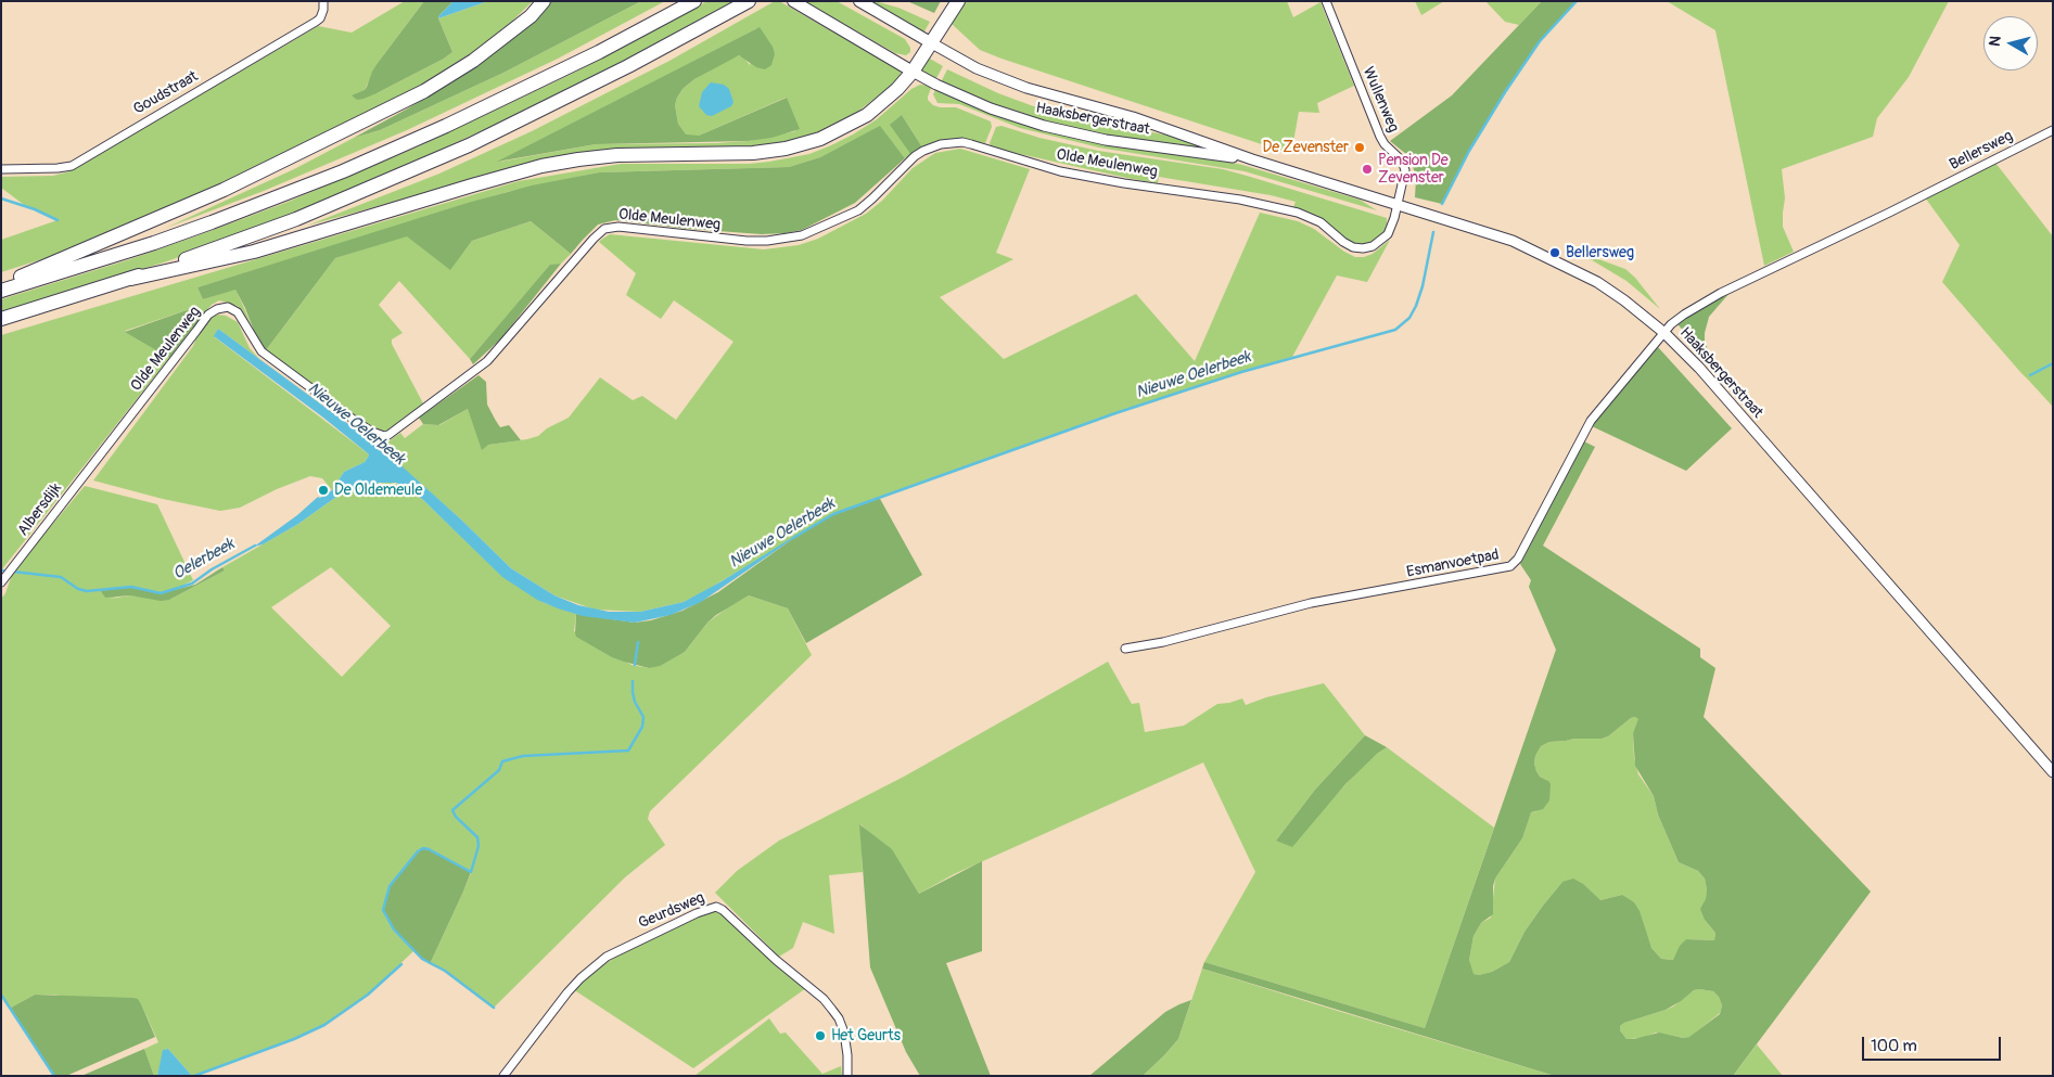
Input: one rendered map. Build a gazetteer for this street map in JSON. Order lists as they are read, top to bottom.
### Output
{
  "streets": {
    "main road": ["Haaksbergerstraat"],
    "street": [
      "Goudstraat",
      "Wullenweg",
      "Bellersweg",
      "Olde Meulenweg",
      "Albersdijk",
      "Esmanvoetpad",
      "Geurdsweg"
    ]
  },
  "crossings": [
    ["Wullenweg", "Haaksbergerstraat"],
    ["Wullenweg", "Olde Meulenweg"],
    ["Haaksbergerstraat", "Bellersweg"],
    ["Haaksbergerstraat", "Olde Meulenweg"],
    ["Haaksbergerstraat", "Esmanvoetpad"],
    ["Bellersweg", "Esmanvoetpad"],
    ["Olde Meulenweg", "Albersdijk"]
  ],
  "water": ["Nieuwe Oelerbeek", "Oelerbeek"],
  "places": [
    "De Zevenster",
    "Pension De Zevenster",
    "Bellersweg",
    "De Oldemeule",
    "Het Geurts"
  ],
  "scale_bar": "100 m",
  "north": "left"
}
